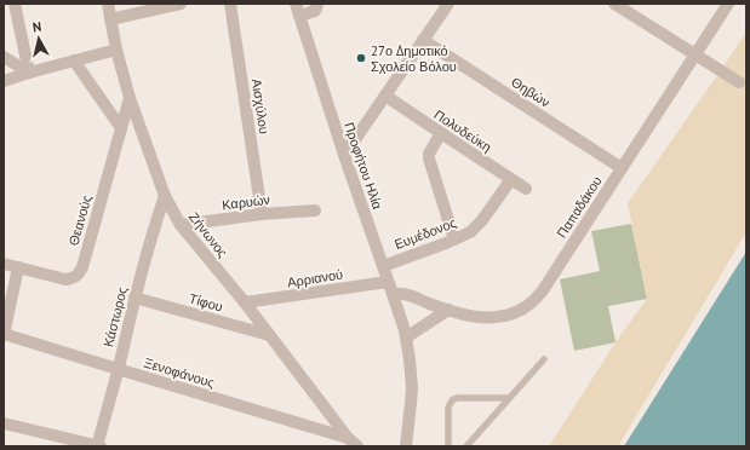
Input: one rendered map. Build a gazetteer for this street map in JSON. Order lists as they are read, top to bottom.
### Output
{
  "streets": {
    "street": [
      "Θηβών",
      "Αισχύλου",
      "Πολυδεύκη",
      "Προφήτου Ηλία",
      "Καρυών",
      "Παπαδάκου",
      "Θεανούς",
      "Ευμέδονος",
      "Ζήνωνος",
      "Αρριανού",
      "Τίφου",
      "Κάστωρος",
      "Ξενοφάνους"
    ]
  },
  "crossings": [
    ["Θηβών", "Παπαδάκου"],
    ["Αισχύλου", "Καρυών"],
    ["Πολυδεύκη", "Ευμέδονος"],
    ["Προφήτου Ηλία", "Παπαδάκου"],
    ["Προφήτου Ηλία", "Ευμέδονος"],
    ["Προφήτου Ηλία", "Αρριανού"],
    ["Καρυών", "Ζήνωνος"],
    ["Θεανούς", "Ζήνωνος"],
    ["Ζήνωνος", "Αρριανού"],
    ["Ζήνωνος", "Τίφου"],
    ["Ζήνωνος", "Κάστωρος"],
    ["Ζήνωνος", "Ξενοφάνους"],
    ["Τίφου", "Κάστωρος"],
    ["Κάστωρος", "Ξενοφάνους"]
  ],
  "places": ["27ο Δημοτικό Σχολείο Βόλου"],
  "north": "top"
}
